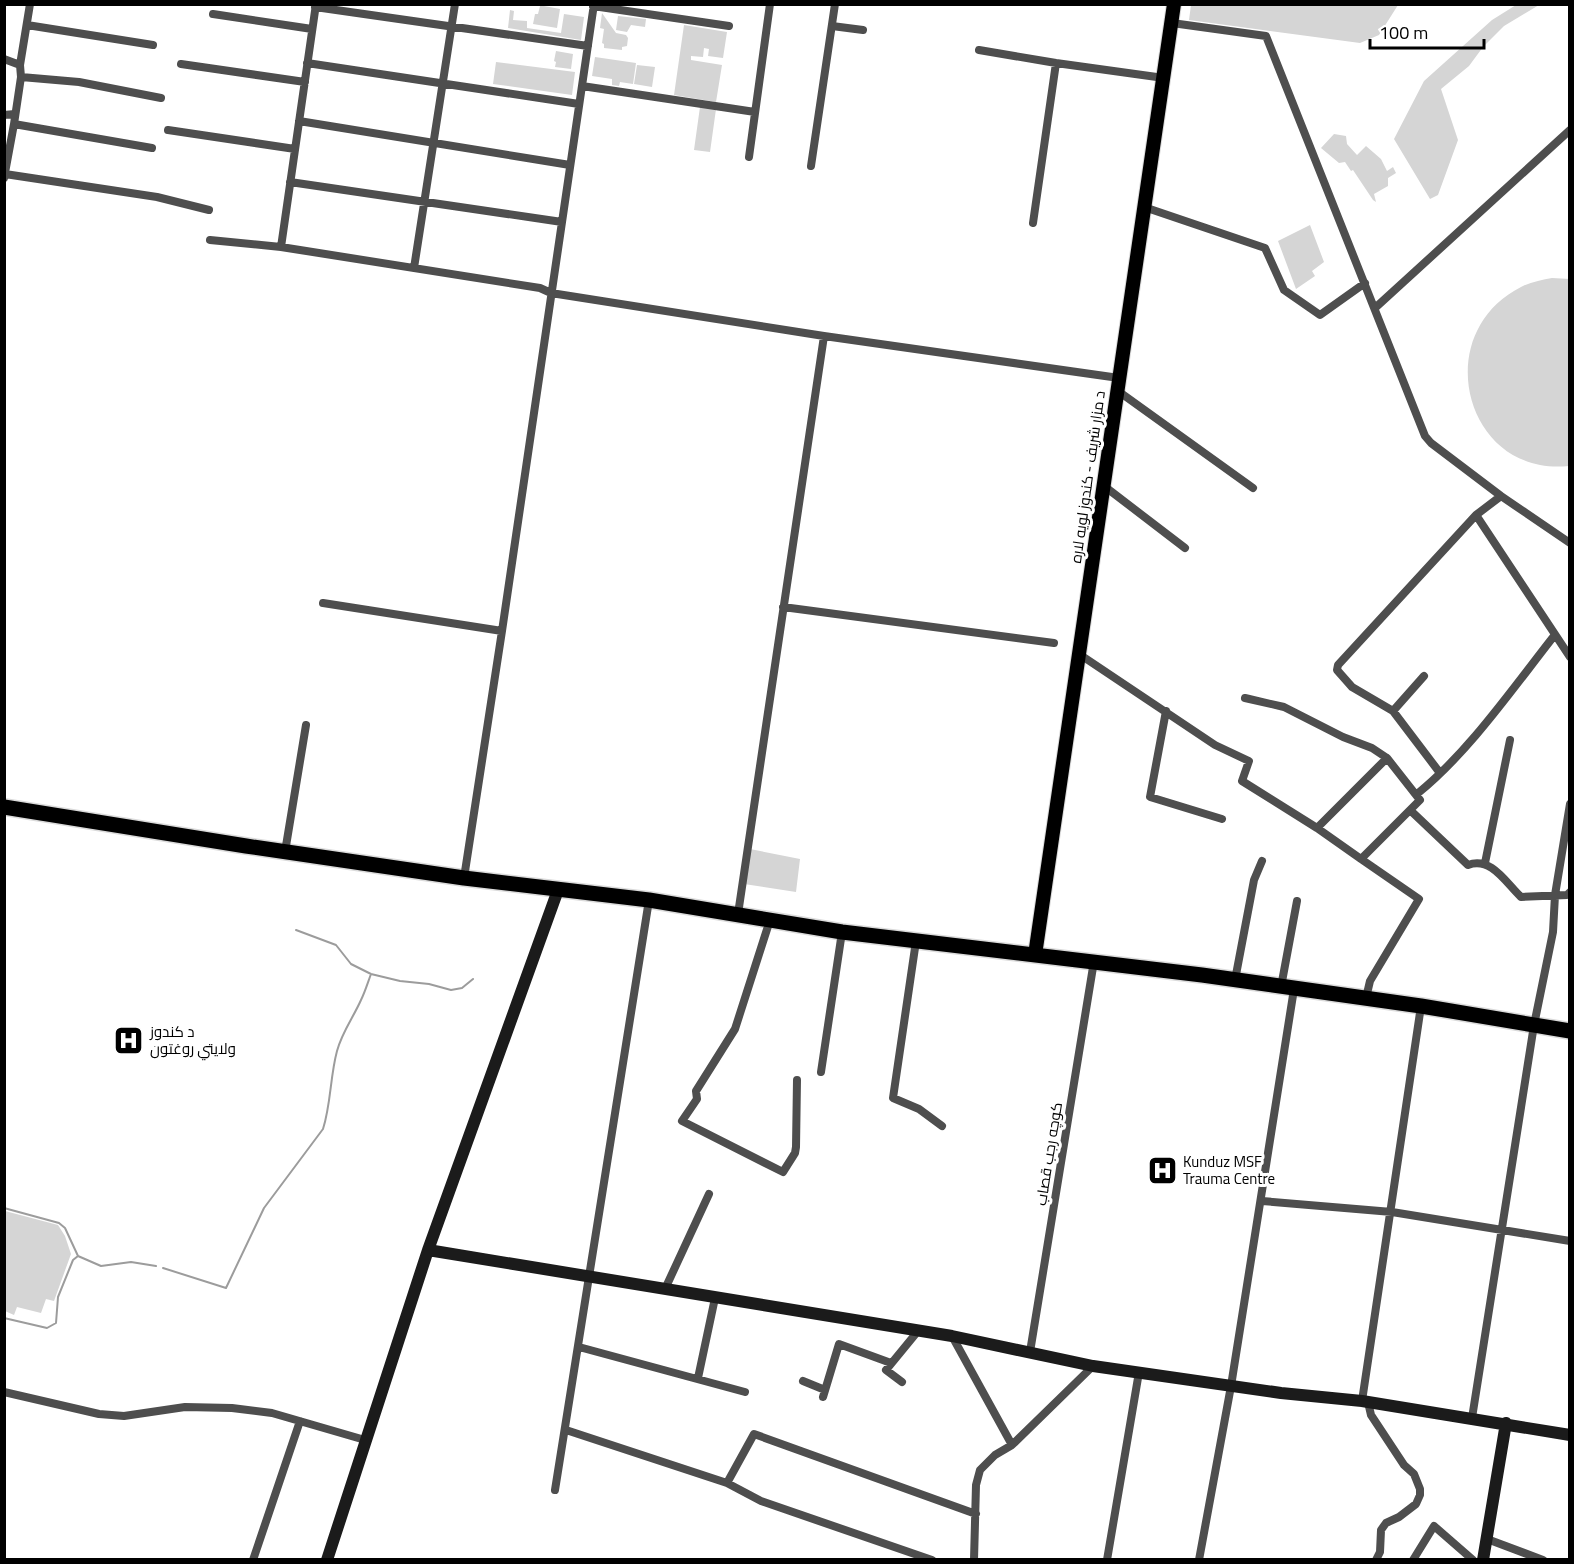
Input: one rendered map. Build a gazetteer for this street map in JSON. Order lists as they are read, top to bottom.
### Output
{
  "streets": {
    "main road": ["د مزار شریف - کندوز لویه لاره"],
    "street": ["کوچه رجب قصاب"]
  },
  "places": {
    "hospital": ["د کندوز ولایتي روغتون", "Kunduz MSF Trauma Centre"]
  },
  "scale_bar": "100 m"
}
